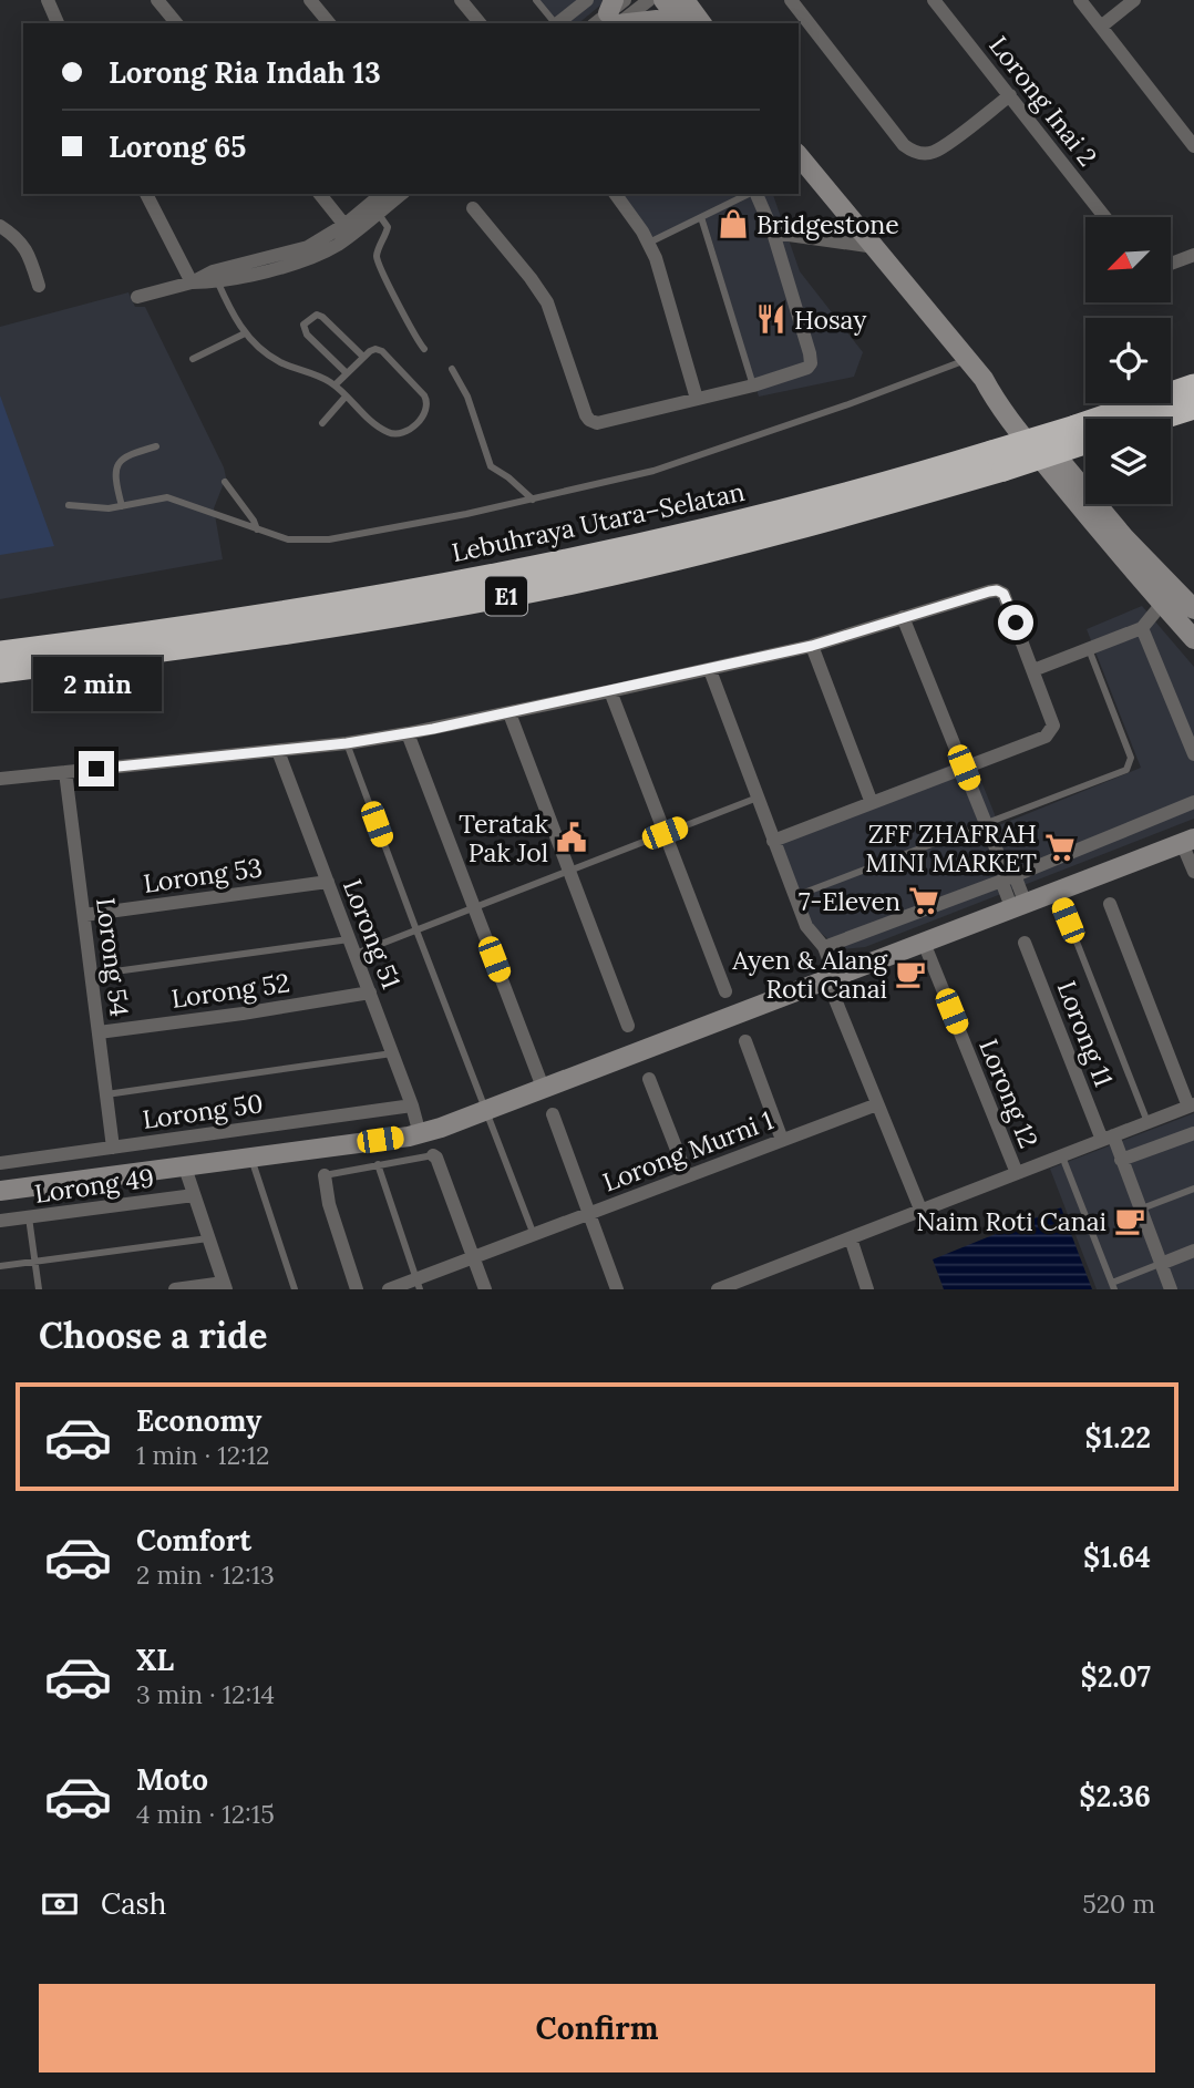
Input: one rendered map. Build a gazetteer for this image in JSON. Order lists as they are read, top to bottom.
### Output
{
  "streets": {
    "highway": ["Lebuhraya Utara–Selatan", "E1"],
    "street": [
      "Lorong Inai 2",
      "Lorong 53",
      "Lorong 51",
      "Lorong 54",
      "Lorong 52",
      "Lorong 11",
      "Lorong 12",
      "Lorong 50",
      "Lorong Murni 1",
      "Lorong 49"
    ]
  },
  "crossings": [
    ["Lorong 53", "Lorong 51"],
    ["Lorong 53", "Lorong 54"],
    ["Lorong 51", "Lorong 52"],
    ["Lorong 51", "Lorong 50"],
    ["Lorong 54", "Lorong 52"],
    ["Lorong 54", "Lorong 50"]
  ],
  "places": {
    "shop": ["Bridgestone"],
    "restaurant": ["Hosay"],
    "public building": ["Teratak Pak Jol"],
    "supermarket": ["ZFF ZHAFRAH MINI MARKET", "7-Eleven"],
    "cafe": ["Ayen & Alang Roti Canai", "Naim Roti Canai"]
  },
  "north": "bottom left",
  "page": {
    "banner": ["Lorong Ria Indah 13", "Lorong 65"],
    "bubble": "2 min",
    "heading": "Choose a ride",
    "list": [
      {
        "name": "Economy",
        "note": "1 min · 12:12",
        "value": "$1.22"
      },
      {
        "name": "Comfort",
        "note": "2 min · 12:13",
        "value": "$1.64"
      },
      {
        "name": "XL",
        "note": "3 min · 12:14",
        "value": "$2.07"
      },
      {
        "name": "Moto",
        "note": "4 min · 12:15",
        "value": "$2.36"
      }
    ],
    "pay": ["Cash", "520 m"],
    "buttons": "Confirm"
  }
}
